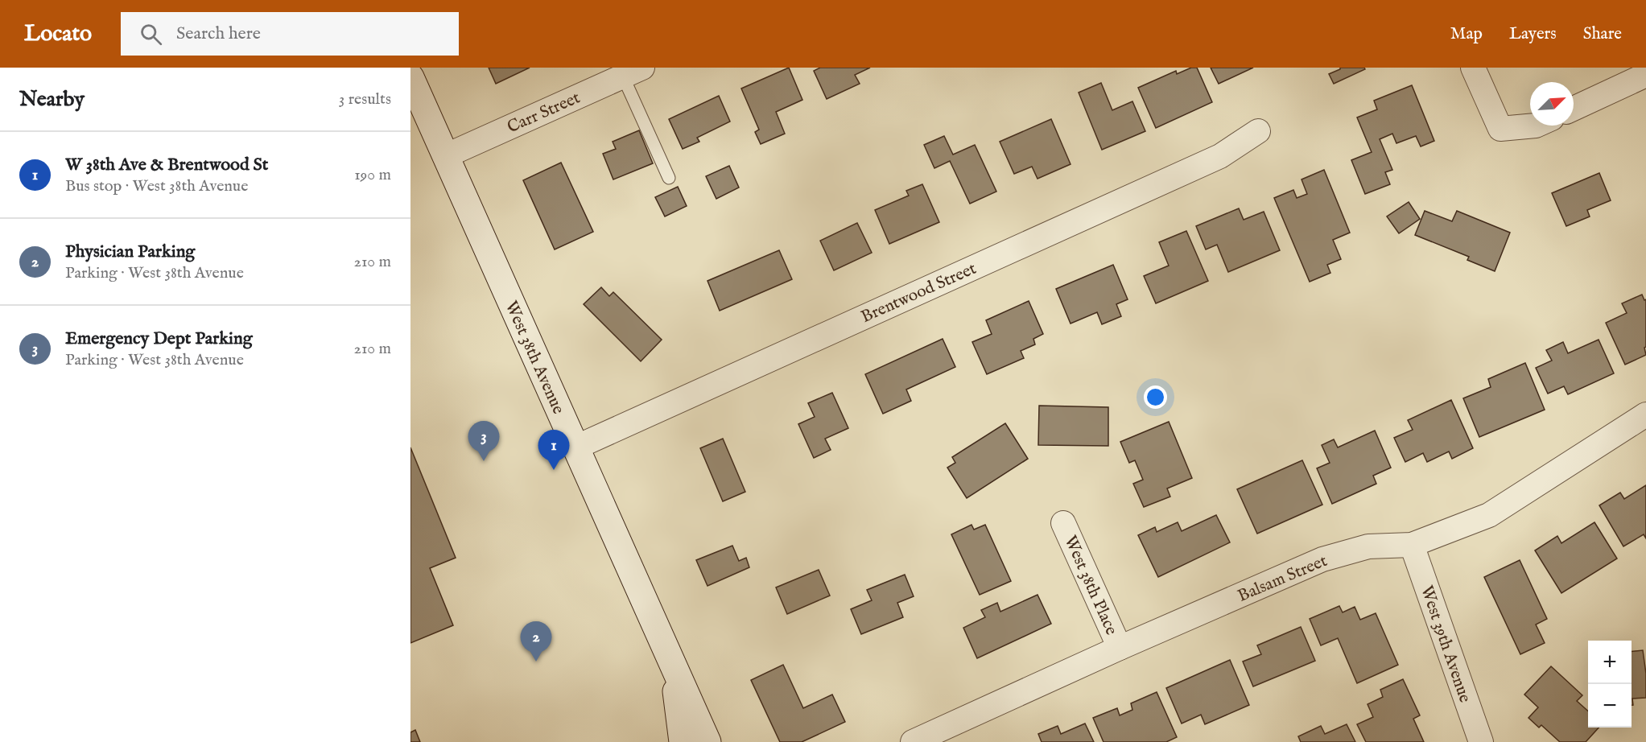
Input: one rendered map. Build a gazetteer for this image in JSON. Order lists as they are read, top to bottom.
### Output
{
  "streets": {
    "main road": ["West 38th Avenue"],
    "street": [
      "Carr Street",
      "Brentwood Street",
      "Balsam Street",
      "West 38th Place",
      "West 39th Avenue"
    ]
  },
  "crossings": [
    ["Carr Street", "West 38th Avenue"],
    ["Brentwood Street", "West 38th Avenue"],
    ["Balsam Street", "West 38th Place"],
    ["Balsam Street", "West 39th Avenue"]
  ],
  "north": "top right",
  "page": {
    "header": "Locato",
    "search": "Search here",
    "nav": ["Map", "Layers", "Share"],
    "heading": ["Nearby", "3 results"],
    "list": [
      {
        "mark": "1",
        "name": "W 38th Ave & Brentwood St",
        "note": "Bus stop · West 38th Avenue",
        "value": "190 m"
      },
      {
        "mark": "2",
        "name": "Physician Parking",
        "note": "Parking · West 38th Avenue",
        "value": "210 m"
      },
      {
        "mark": "3",
        "name": "Emergency Dept Parking",
        "note": "Parking · West 38th Avenue",
        "value": "210 m"
      }
    ],
    "pins": ["3", "1", "2"],
    "map_buttons": ["+", "−"]
  }
}
